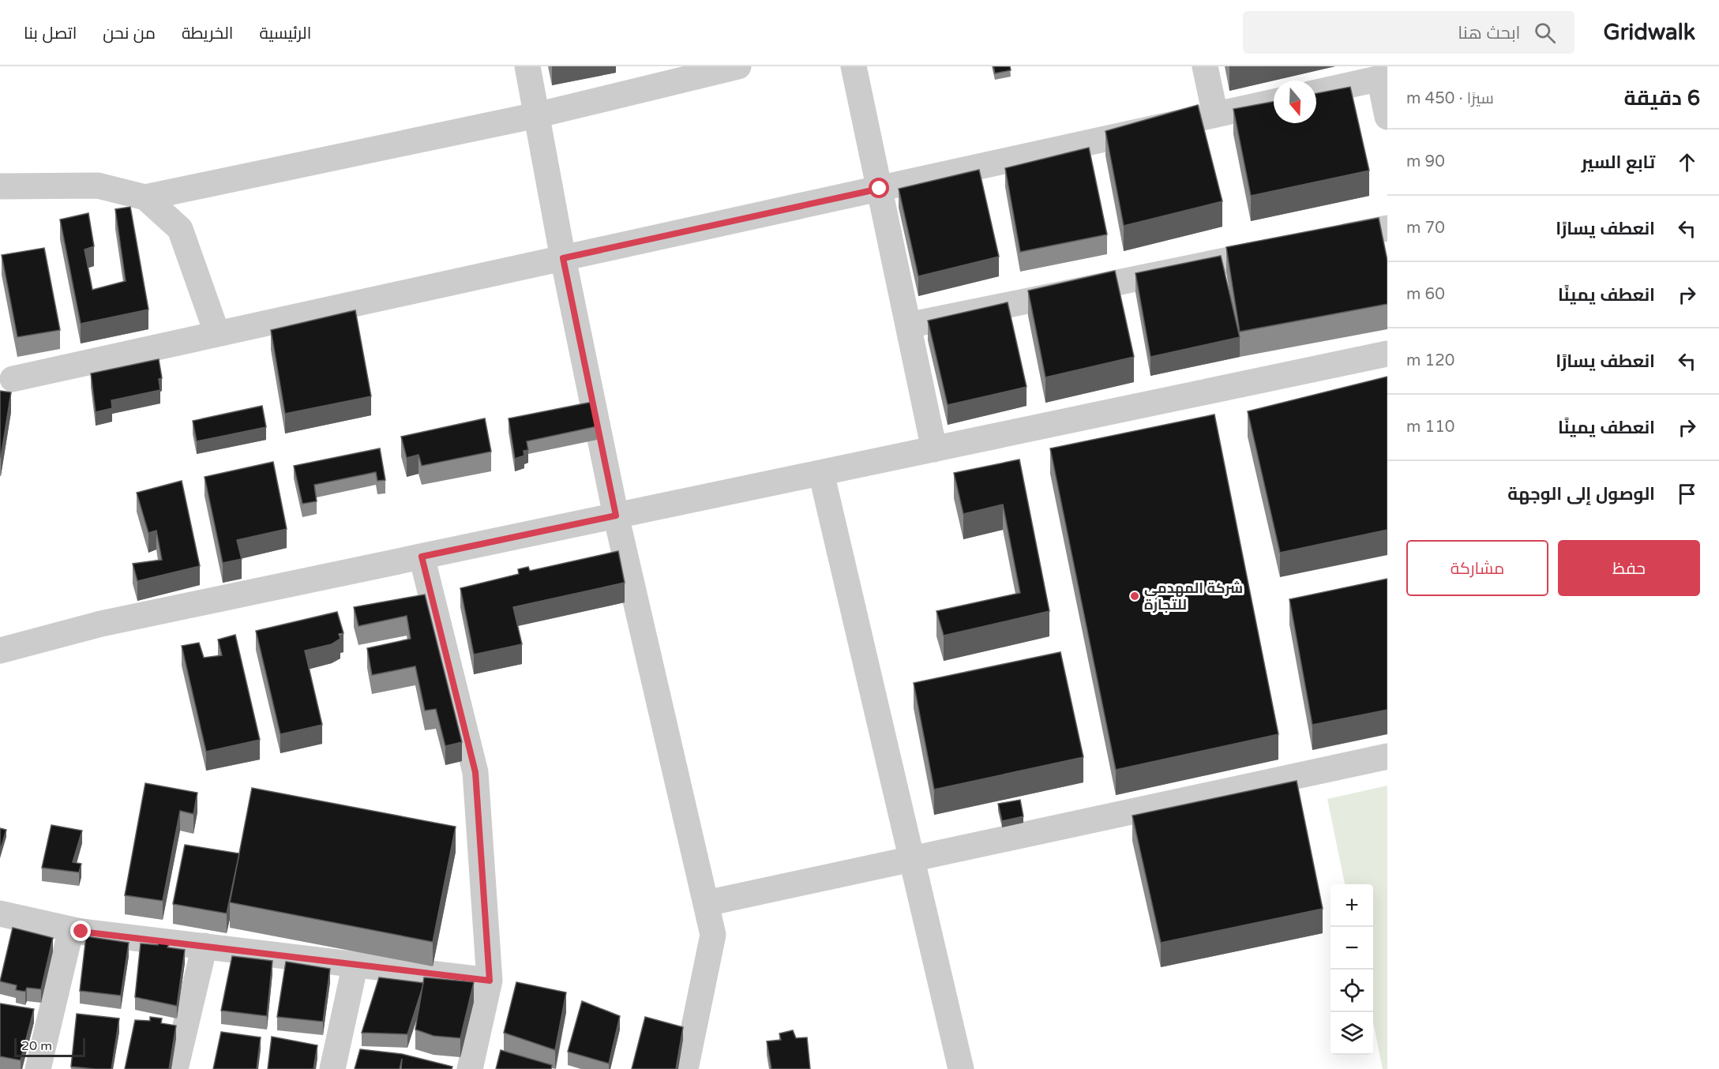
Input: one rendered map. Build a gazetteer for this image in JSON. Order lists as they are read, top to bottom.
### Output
{
  "places": ["شركة المهدمي للتجارة"],
  "scale_bar": "20 m",
  "north": "bottom",
  "page": {
    "header": "Gridwalk",
    "search": "ابحث هنا",
    "nav": [
      "الرئيسية",
      "الخريطة",
      "من نحن",
      "اتصل بنا"
    ],
    "heading": ["6 دقيقة", "سيرًا · 450 m"],
    "list": [
      ["تابع السير", "90 m"],
      ["انعطف يسارًا", "70 m"],
      ["انعطف يمينًا", "60 m"],
      ["انعطف يسارًا", "120 m"],
      ["انعطف يمينًا", "110 m"],
      "الوصول إلى الوجهة"
    ],
    "buttons": ["حفظ", "مشاركة"],
    "map_buttons": ["+", "−"],
    "scale": "20 m"
  }
}
